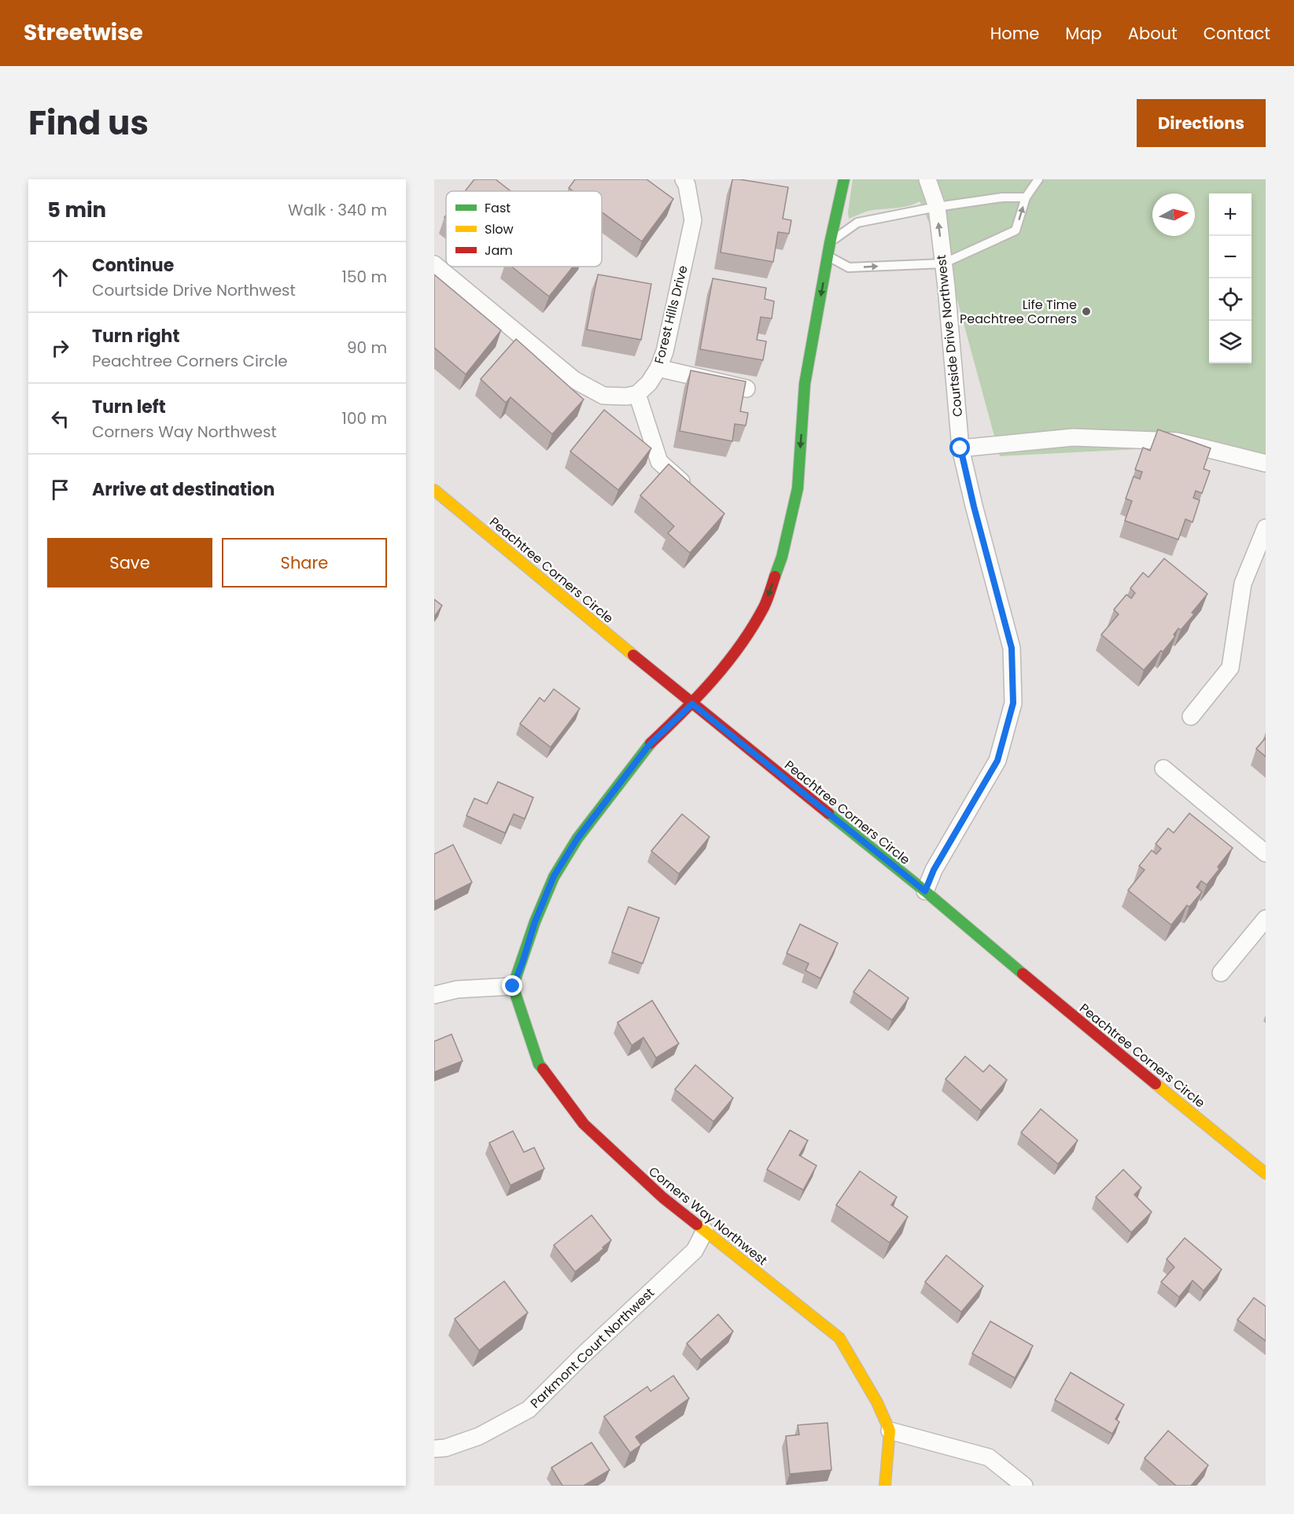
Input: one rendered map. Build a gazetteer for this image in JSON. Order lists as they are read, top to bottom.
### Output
{
  "streets": {
    "street": [
      "Forest Hills Drive",
      "Courtside Drive Northwest",
      "Peachtree Corners Circle",
      "Corners Way Northwest",
      "Parkmont Court Northwest"
    ]
  },
  "crossings": [
    ["Courtside Drive Northwest", "Peachtree Corners Circle"],
    ["Corners Way Northwest", "Parkmont Court Northwest"]
  ],
  "places": ["Life Time Peachtree Corners"],
  "legend": ["Fast", "Slow", "Jam"],
  "north": "right",
  "page": {
    "header": "Streetwise",
    "nav": [
      "Home",
      "Map",
      "About",
      "Contact"
    ],
    "title": "Find us",
    "buttons": [
      "Directions",
      ["Save", "Share"]
    ],
    "heading": ["5 min", "Walk · 340 m"],
    "map_buttons": ["+", "−"],
    "list": [
      ["Continue", "Courtside Drive Northwest", "150 m"],
      ["Turn right", "Peachtree Corners Circle", "90 m"],
      ["Turn left", "Corners Way Northwest", "100 m"],
      "Arrive at destination"
    ]
  }
}
